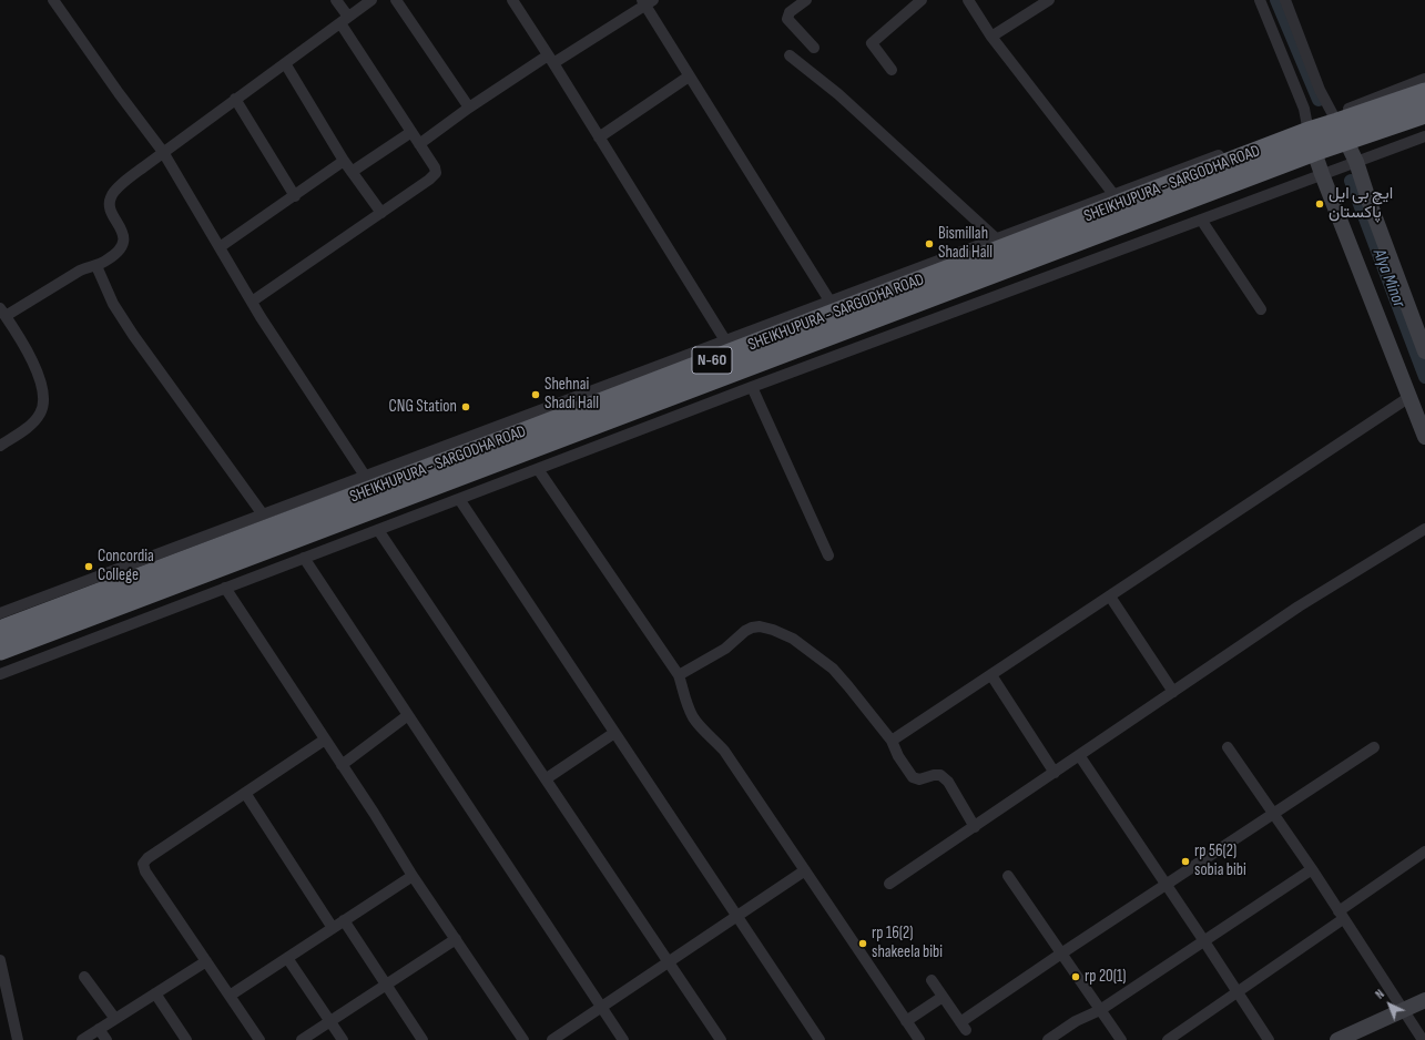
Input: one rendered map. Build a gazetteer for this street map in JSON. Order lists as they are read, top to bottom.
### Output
{
  "streets": {
    "highway": ["SHEIKHUPURA - SARGODHA ROAD", "N-60"]
  },
  "water": ["Alya Minor"],
  "places": [
    "ایچ بی ایل پاکستان",
    "Bismillah Shadi Hall",
    "Shehnai Shadi Hall",
    "CNG Station",
    "Concordia College",
    "rp 56(2) sobia bibi",
    "rp 16(2) shakeela bibi",
    "rp 20(1)"
  ],
  "north": "top left"
}
